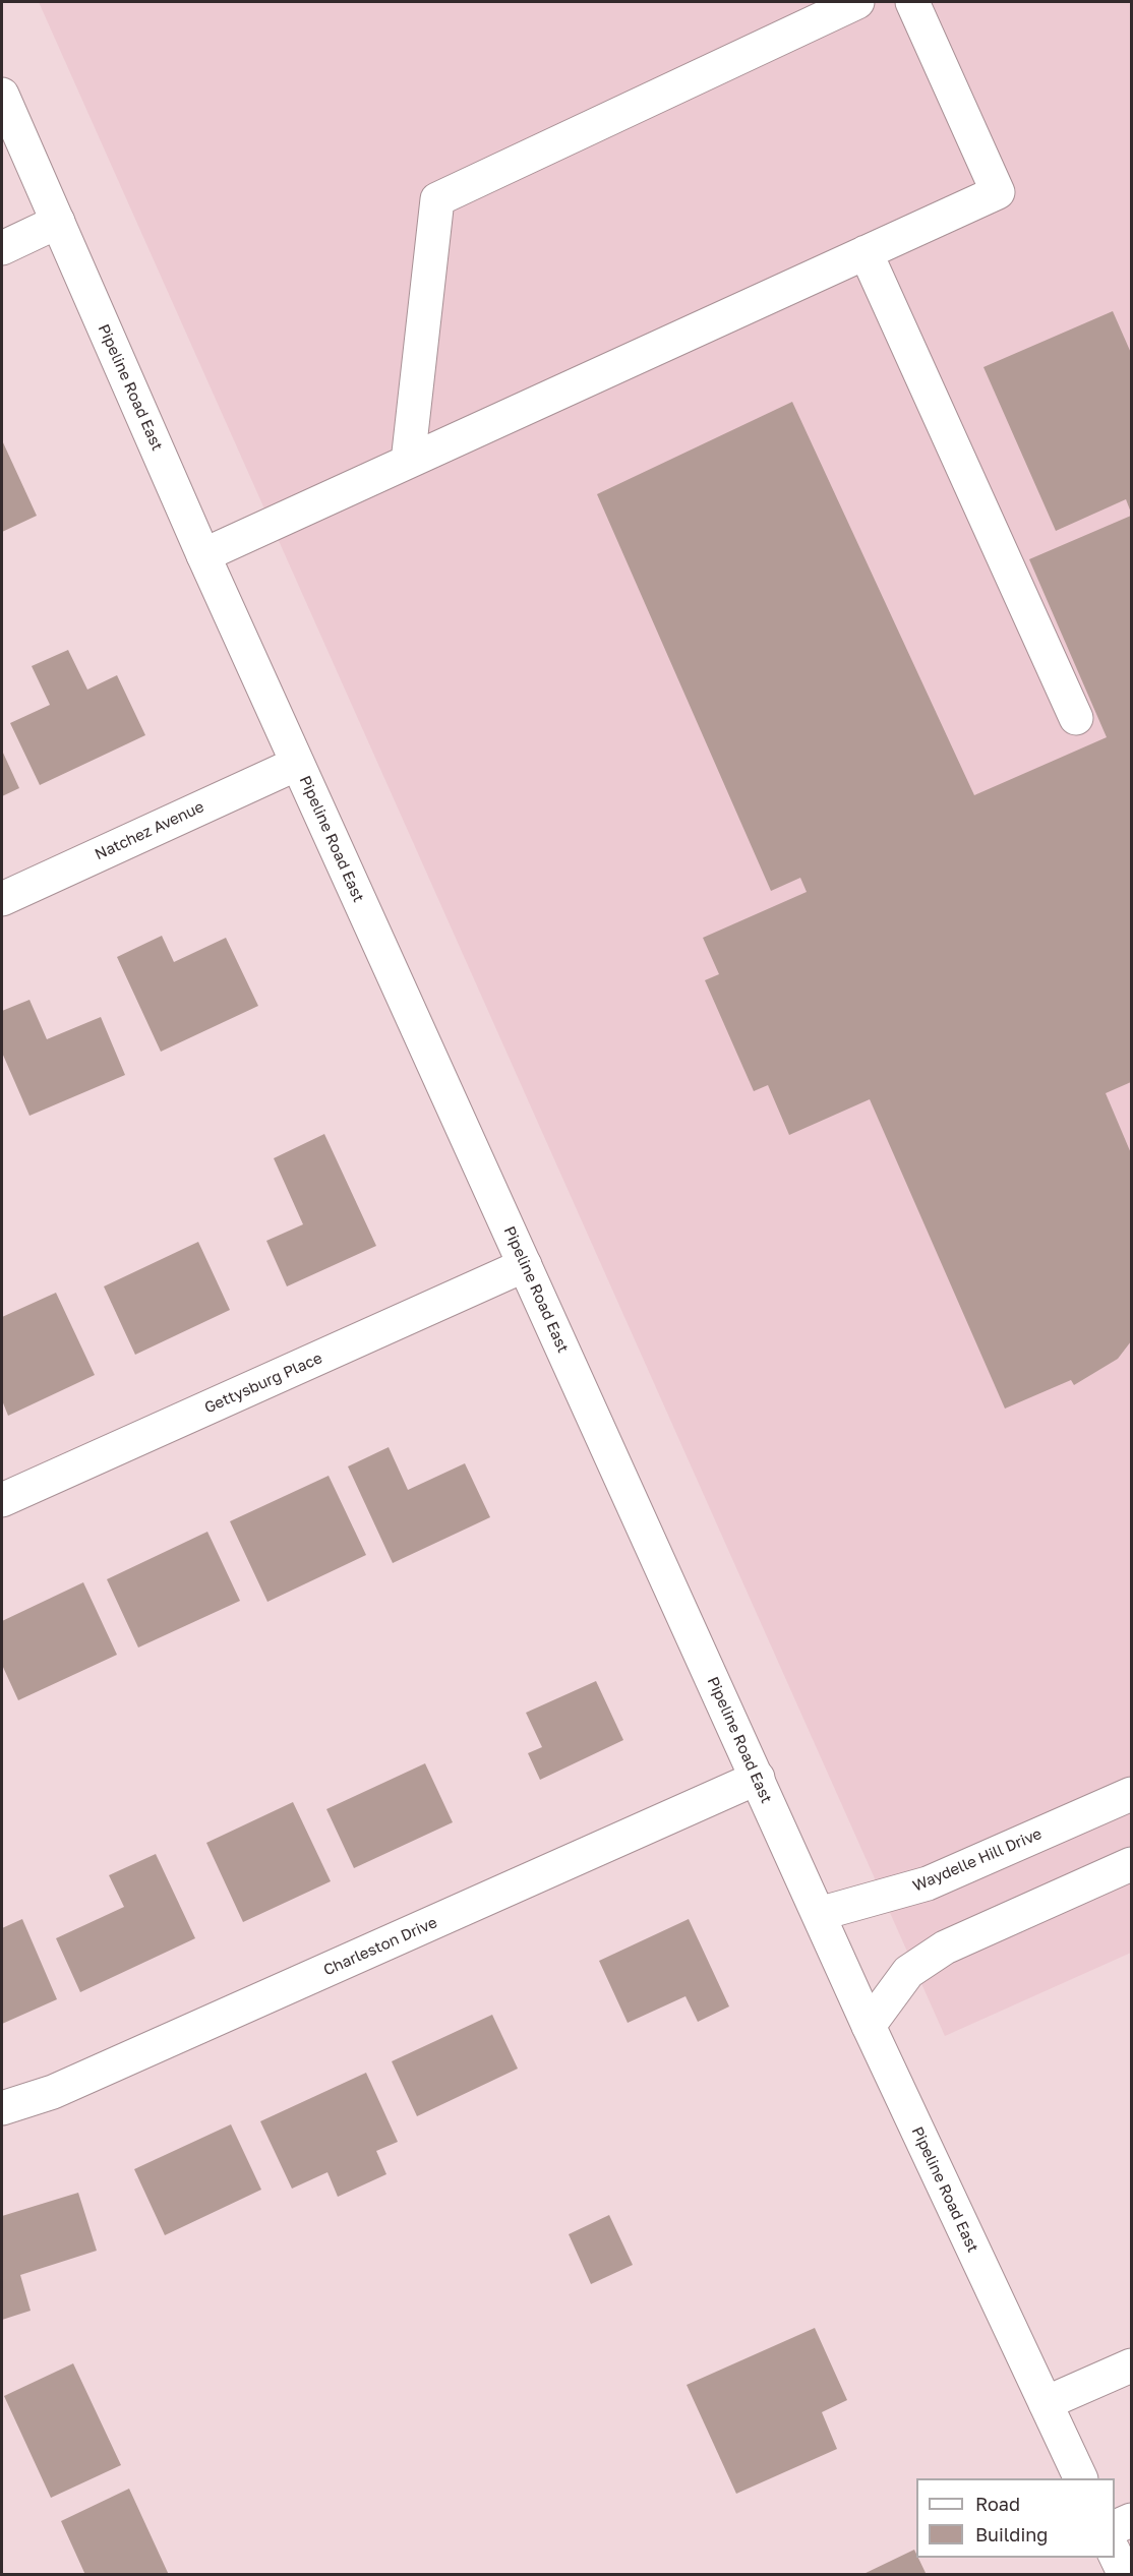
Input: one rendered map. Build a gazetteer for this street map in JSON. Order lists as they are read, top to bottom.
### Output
{
  "streets": {
    "main road": [
      "Pipeline Road East",
      "Natchez Avenue",
      "Gettysburg Place",
      "Waydelle Hill Drive",
      "Charleston Drive"
    ]
  },
  "crossings": [
    ["Pipeline Road East", "Natchez Avenue"],
    ["Pipeline Road East", "Gettysburg Place"],
    ["Pipeline Road East", "Waydelle Hill Drive"],
    ["Pipeline Road East", "Charleston Drive"]
  ],
  "legend": ["Road", "Building"]
}
